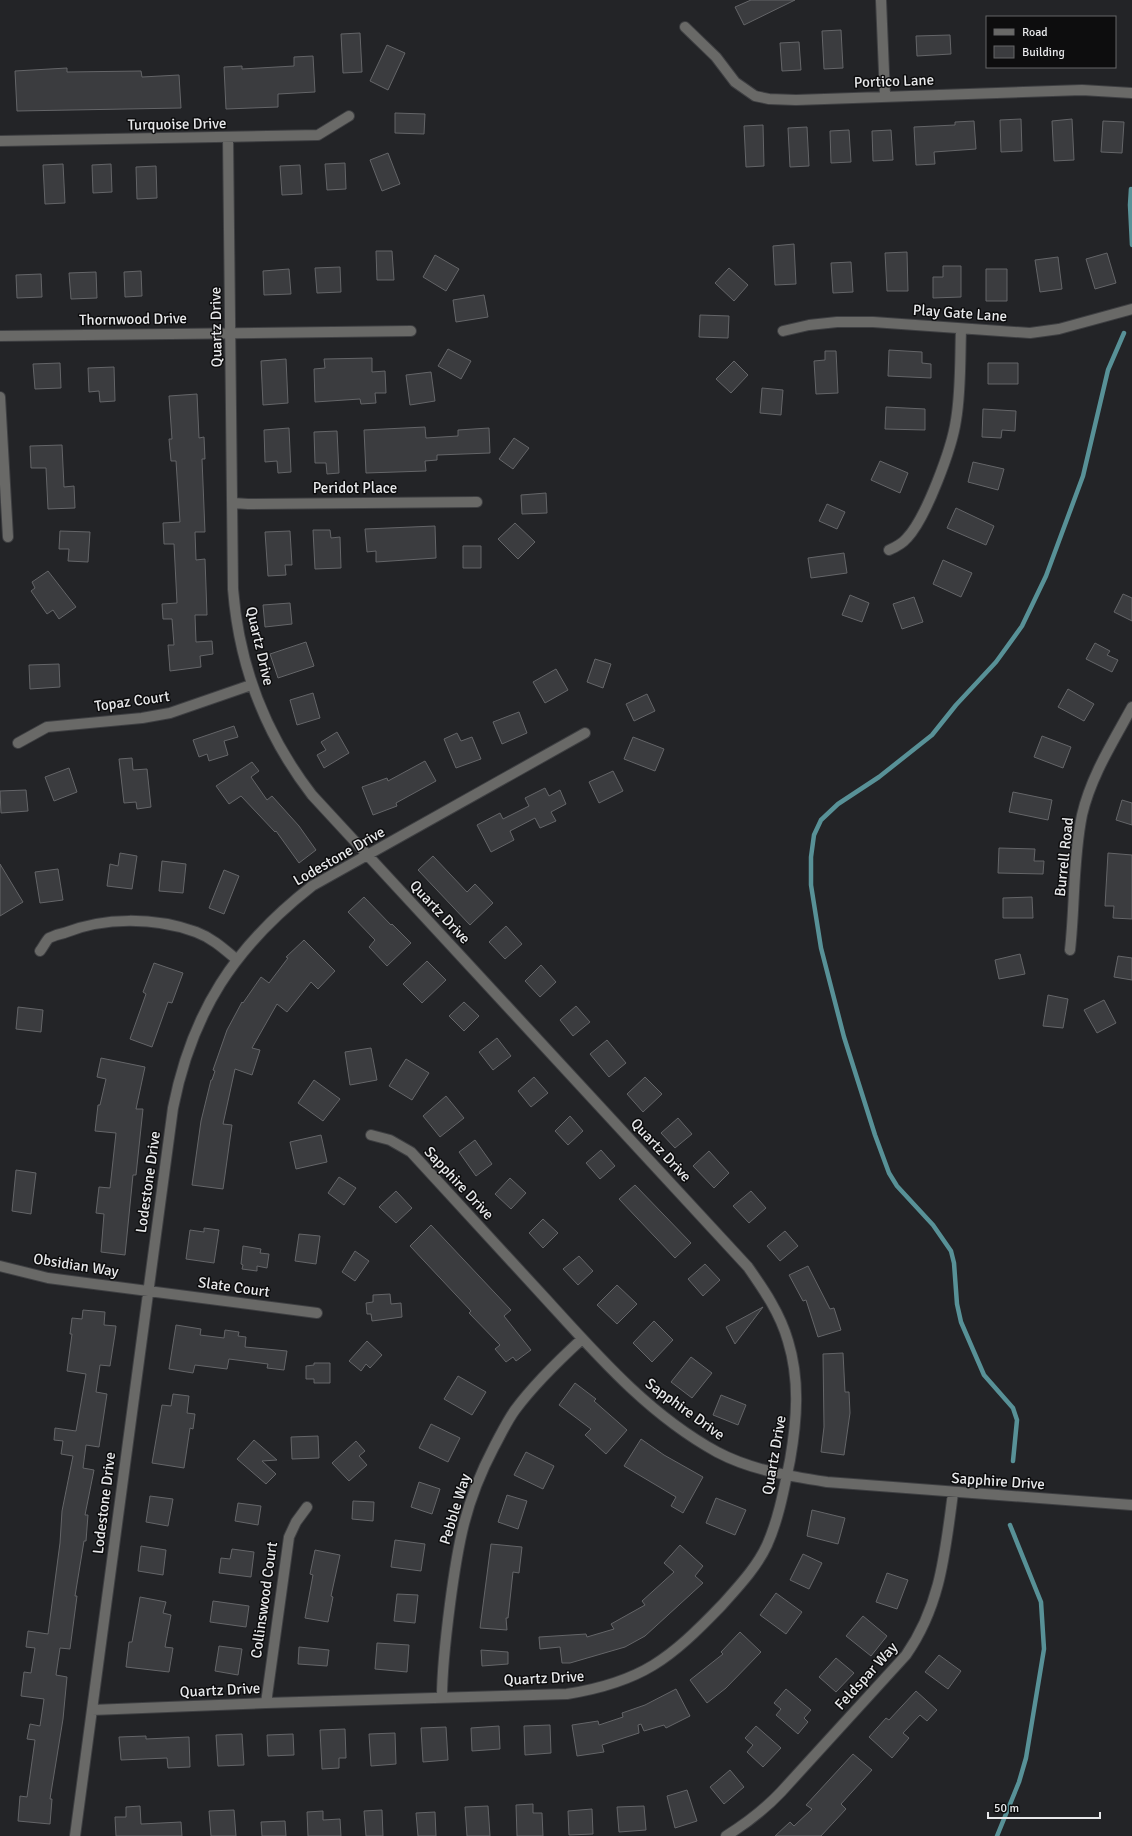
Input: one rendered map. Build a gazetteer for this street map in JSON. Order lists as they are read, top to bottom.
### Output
{
  "streets": {
    "street": [
      "Portico Lane",
      "Turquoise Drive",
      "Play Gate Lane",
      "Thornwood Drive",
      "Quartz Drive",
      "Peridot Place",
      "Topaz Court",
      "Lodestone Drive",
      "Burrell Road",
      "Sapphire Drive",
      "Obsidian Way",
      "Slate Court",
      "Pebble Way",
      "Collinswood Court",
      "Feldspar Way"
    ]
  },
  "crossings": [
    ["Turquoise Drive", "Quartz Drive"],
    ["Thornwood Drive", "Quartz Drive"],
    ["Quartz Drive", "Peridot Place"],
    ["Quartz Drive", "Topaz Court"],
    ["Quartz Drive", "Lodestone Drive"],
    ["Quartz Drive", "Sapphire Drive"],
    ["Quartz Drive", "Pebble Way"],
    ["Quartz Drive", "Collinswood Court"],
    ["Lodestone Drive", "Obsidian Way"],
    ["Lodestone Drive", "Slate Court"],
    ["Sapphire Drive", "Pebble Way"],
    ["Sapphire Drive", "Feldspar Way"],
    ["Obsidian Way", "Slate Court"]
  ],
  "legend": ["Road", "Building"],
  "scale_bar": "50 m"
}
